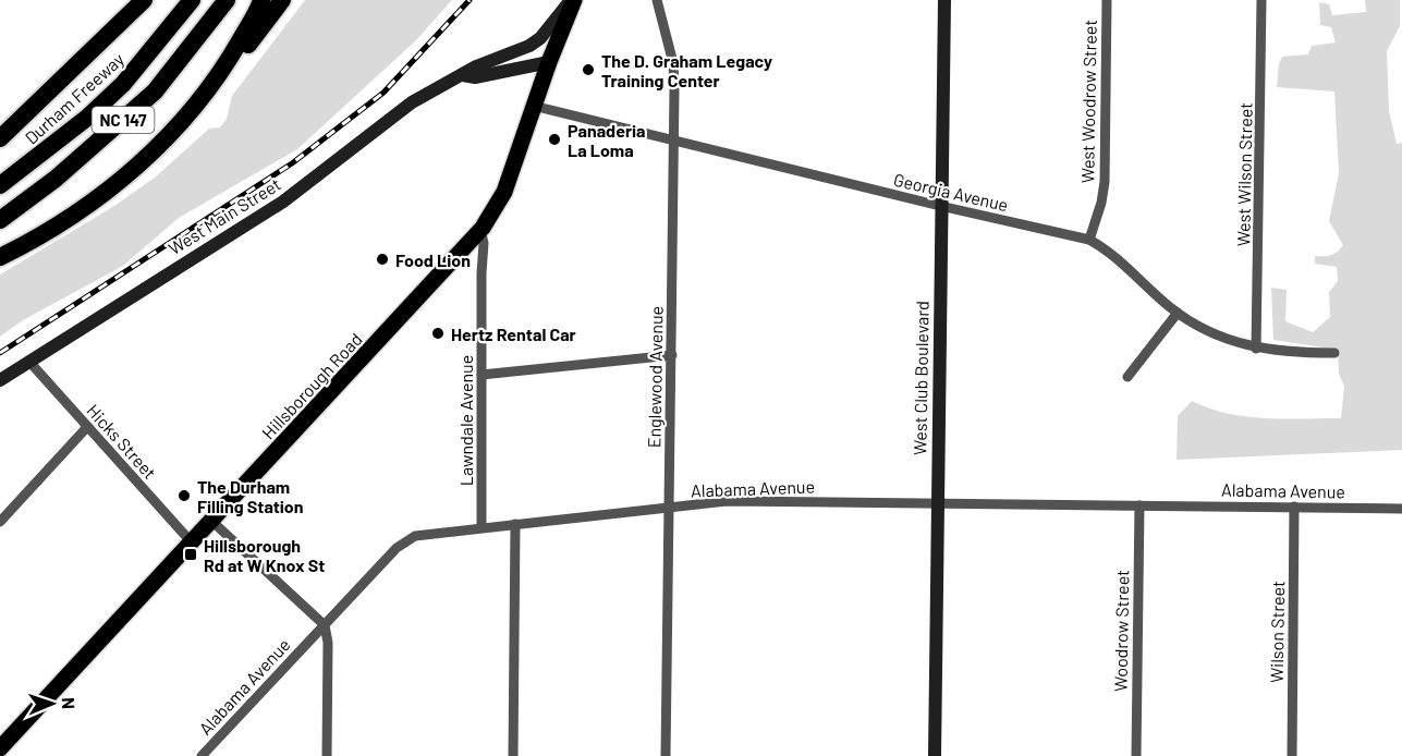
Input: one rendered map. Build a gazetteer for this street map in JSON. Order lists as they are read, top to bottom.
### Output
{
  "streets": {
    "highway": ["Durham Freeway", "NC 147"],
    "main road": ["West Main Street", "West Club Boulevard", "Hillsborough Road"],
    "street": [
      "West Woodrow Street",
      "West Wilson Street",
      "Georgia Avenue",
      "Englewood Avenue",
      "Lawndale Avenue",
      "Hicks Street",
      "Alabama Avenue",
      "Woodrow Street",
      "Wilson Street"
    ]
  },
  "crossings": [
    ["West Woodrow Street", "Georgia Avenue"],
    ["West Wilson Street", "Georgia Avenue"],
    ["Georgia Avenue", "Englewood Avenue"],
    ["Georgia Avenue", "West Club Boulevard"],
    ["Georgia Avenue", "Hillsborough Road"],
    ["West Main Street", "Hillsborough Road"],
    ["West Main Street", "Hicks Street"],
    ["Englewood Avenue", "Alabama Avenue"],
    ["West Club Boulevard", "Alabama Avenue"],
    ["Hillsborough Road", "Lawndale Avenue"],
    ["Hillsborough Road", "Hicks Street"],
    ["Lawndale Avenue", "Alabama Avenue"],
    ["Alabama Avenue", "Woodrow Street"],
    ["Alabama Avenue", "Wilson Street"]
  ],
  "places": {
    "other": [
      "The D. Graham Legacy Training Center",
      "Panaderia La Loma",
      "Food Lion",
      "Hertz Rental Car",
      "The Durham Filling Station"
    ],
    "transit": ["Hillsborough Rd at W Knox St"]
  },
  "north": "right"
}
